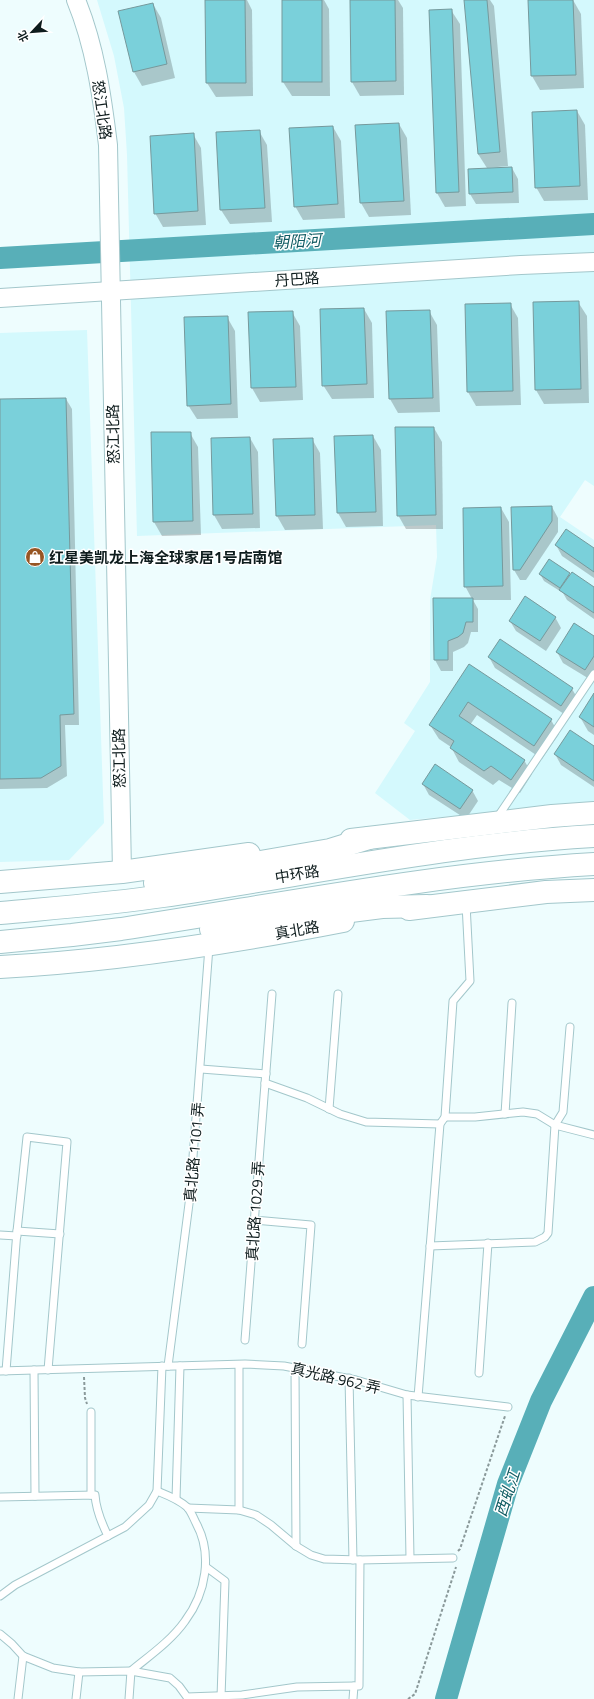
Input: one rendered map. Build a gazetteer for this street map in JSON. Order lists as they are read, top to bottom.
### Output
{
  "streets": {
    "main road": ["中环路", "真北路"],
    "street": ["怒江北路", "丹巴路"],
    "lane": ["真北路 1101 弄", "真北路 1029 弄", "真光路 962 弄"]
  },
  "crossings": [
    ["怒江北路", "丹巴路"],
    ["真北路", "真北路 1101 弄"],
    ["真北路 1101 弄", "真光路 962 弄"]
  ],
  "water": ["朝阳河", "西虬江"],
  "places": {
    "shop": ["红星美凯龙上海全球家居1号店南馆"]
  },
  "north": "bottom left"
}
